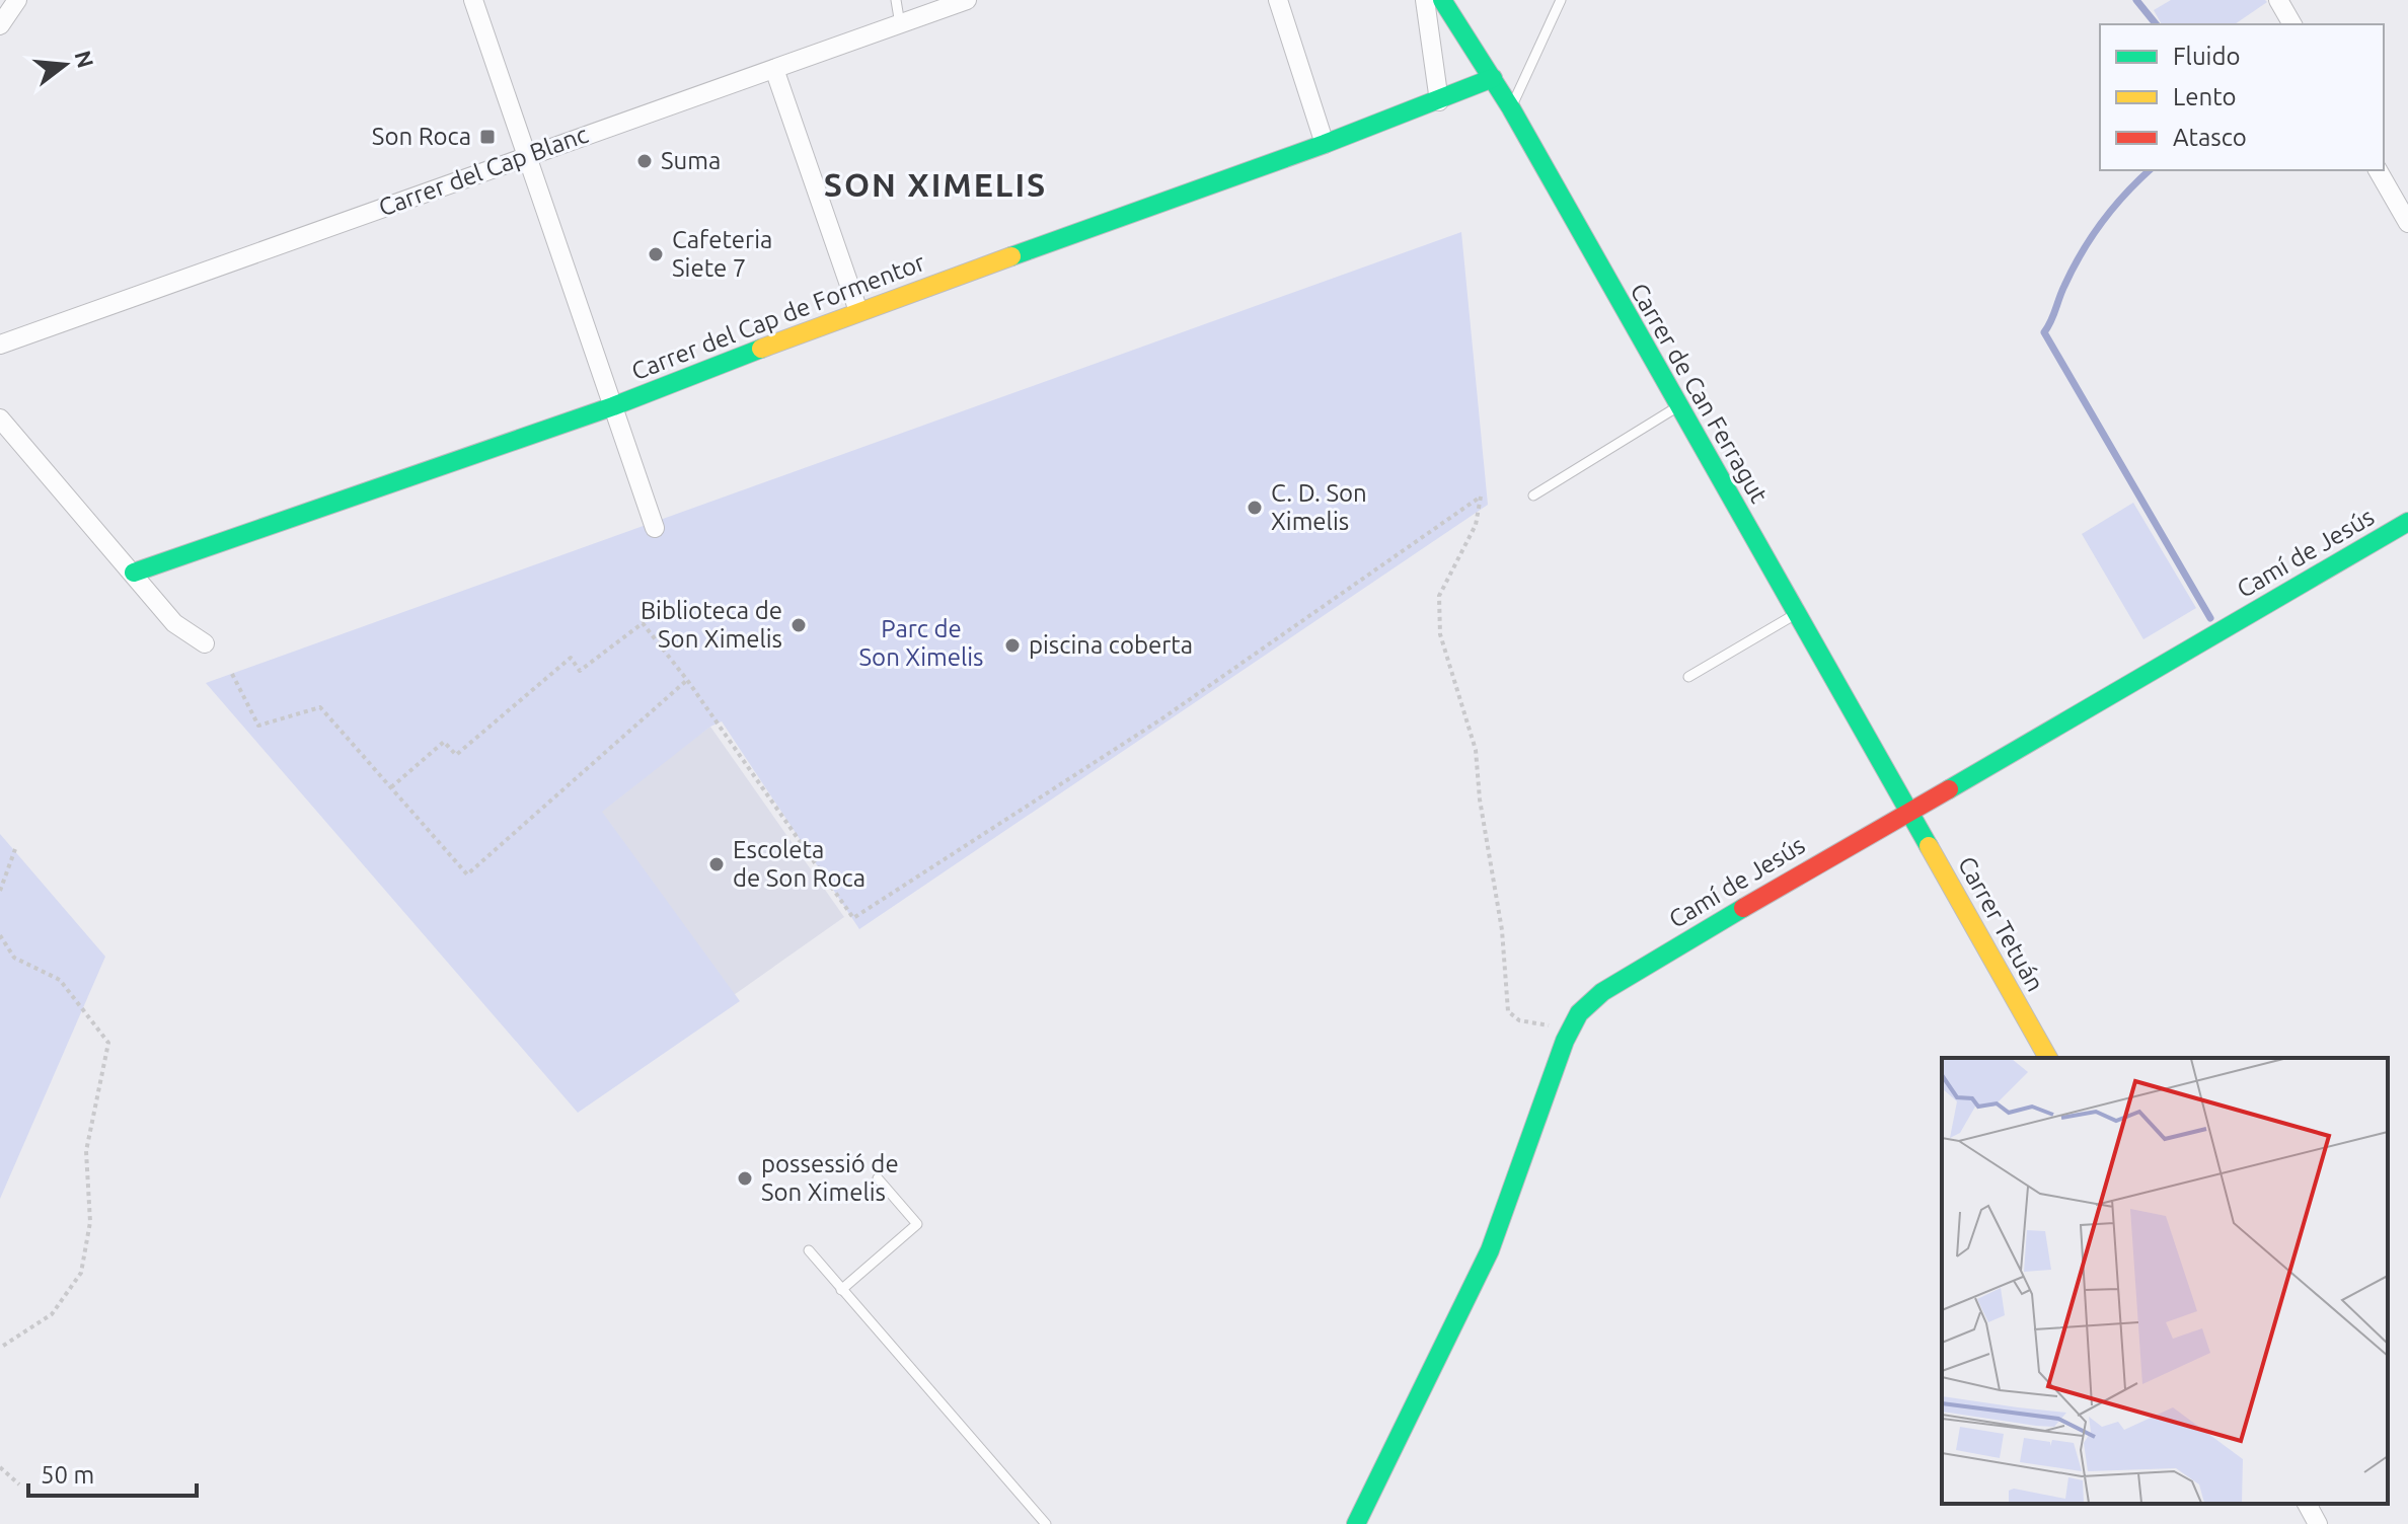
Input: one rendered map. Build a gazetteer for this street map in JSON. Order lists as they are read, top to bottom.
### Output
{
  "streets": {
    "street": [
      "Carrer del Cap Blanc",
      "Carrer del Cap de Formentor",
      "Carrer de Can Ferragut",
      "Camí de Jesús",
      "Carrer Tetuán"
    ]
  },
  "crossings": [
    ["Carrer de Can Ferragut", "Camí de Jesús"],
    ["Carrer de Can Ferragut", "Carrer Tetuán"],
    ["Camí de Jesús", "Carrer Tetuán"]
  ],
  "districts": ["SON XIMELIS"],
  "parks": ["Parc de Son Ximelis"],
  "places": {
    "transit": ["Son Roca"],
    "other": [
      "Suma",
      "Cafeteria Siete 7",
      "C. D. Son Ximelis",
      "Biblioteca de Son Ximelis",
      "piscina coberta",
      "Escoleta de Son Roca",
      "possessió de Son Ximelis"
    ]
  },
  "legend": ["Fluido", "Lento", "Atasco"],
  "scale_bar": "50 m",
  "north": "right"
}
